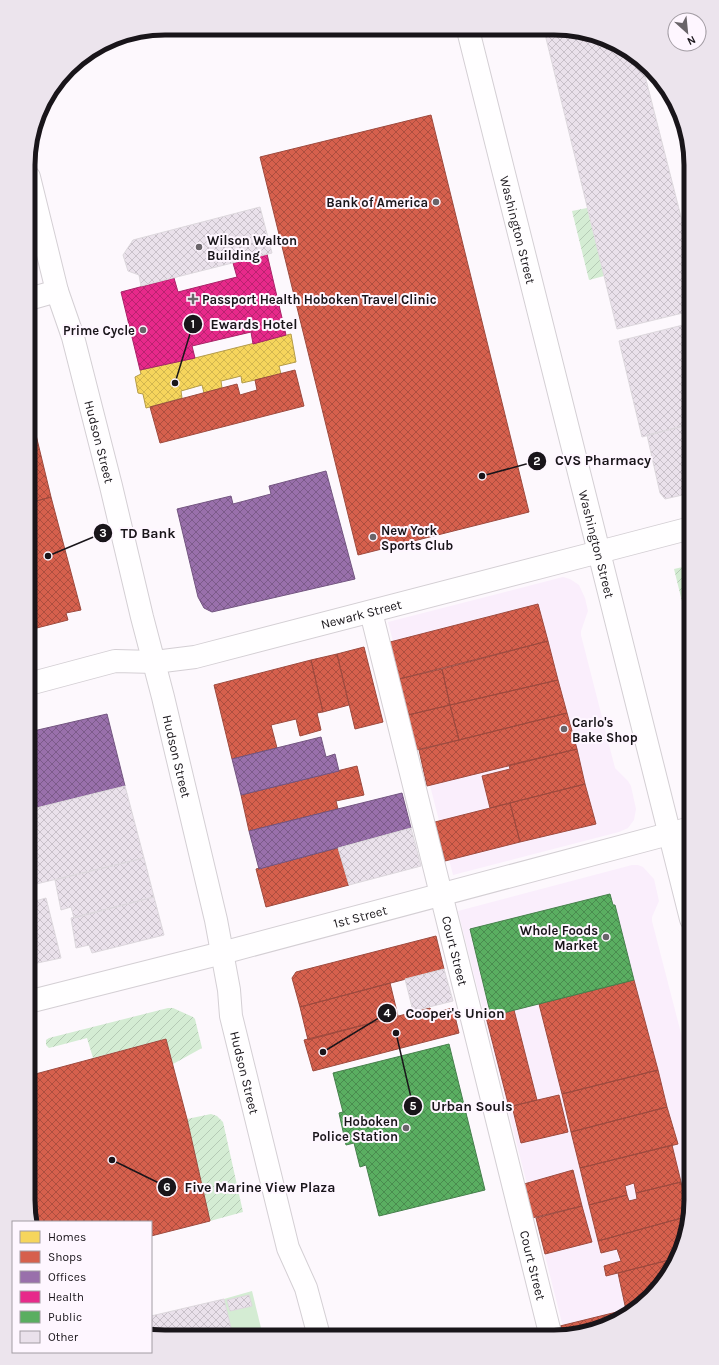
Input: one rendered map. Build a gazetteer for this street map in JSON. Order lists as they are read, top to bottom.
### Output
{
  "streets": {
    "street": [
      "Washington Street",
      "Hudson Street",
      "Newark Street",
      "1st Street",
      "Court Street"
    ]
  },
  "crossings": [
    ["Washington Street", "Newark Street"],
    ["Washington Street", "1st Street"],
    ["Hudson Street", "Newark Street"],
    ["Hudson Street", "1st Street"],
    ["Newark Street", "Court Street"],
    ["1st Street", "Court Street"]
  ],
  "places": {
    "other": [
      "Bank of America",
      "Wilson Walton Building",
      "Prime Cycle",
      "Ewards Hotel",
      "CVS Pharmacy",
      "New York Sports Club",
      "TD Bank",
      "Carlo's Bake Shop",
      "Whole Foods Market",
      "Urban Souls",
      "Cooper's Union",
      "Hoboken Police Station",
      "Five Marine View Plaza"
    ],
    "health": ["Passport Health Hoboken Travel Clinic"]
  },
  "legend": [
    "Homes",
    "Shops",
    "Offices",
    "Health",
    "Public",
    "Other"
  ],
  "north": "bottom right"
}
